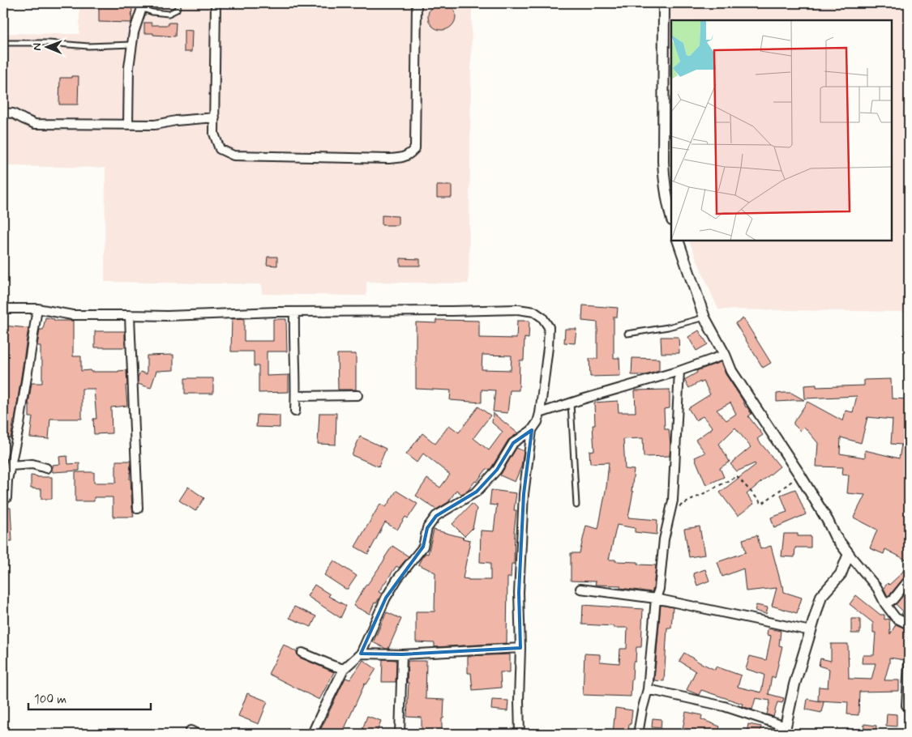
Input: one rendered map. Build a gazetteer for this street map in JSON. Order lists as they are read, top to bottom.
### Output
{
  "scale_bar": "100 m",
  "north": "left"
}
